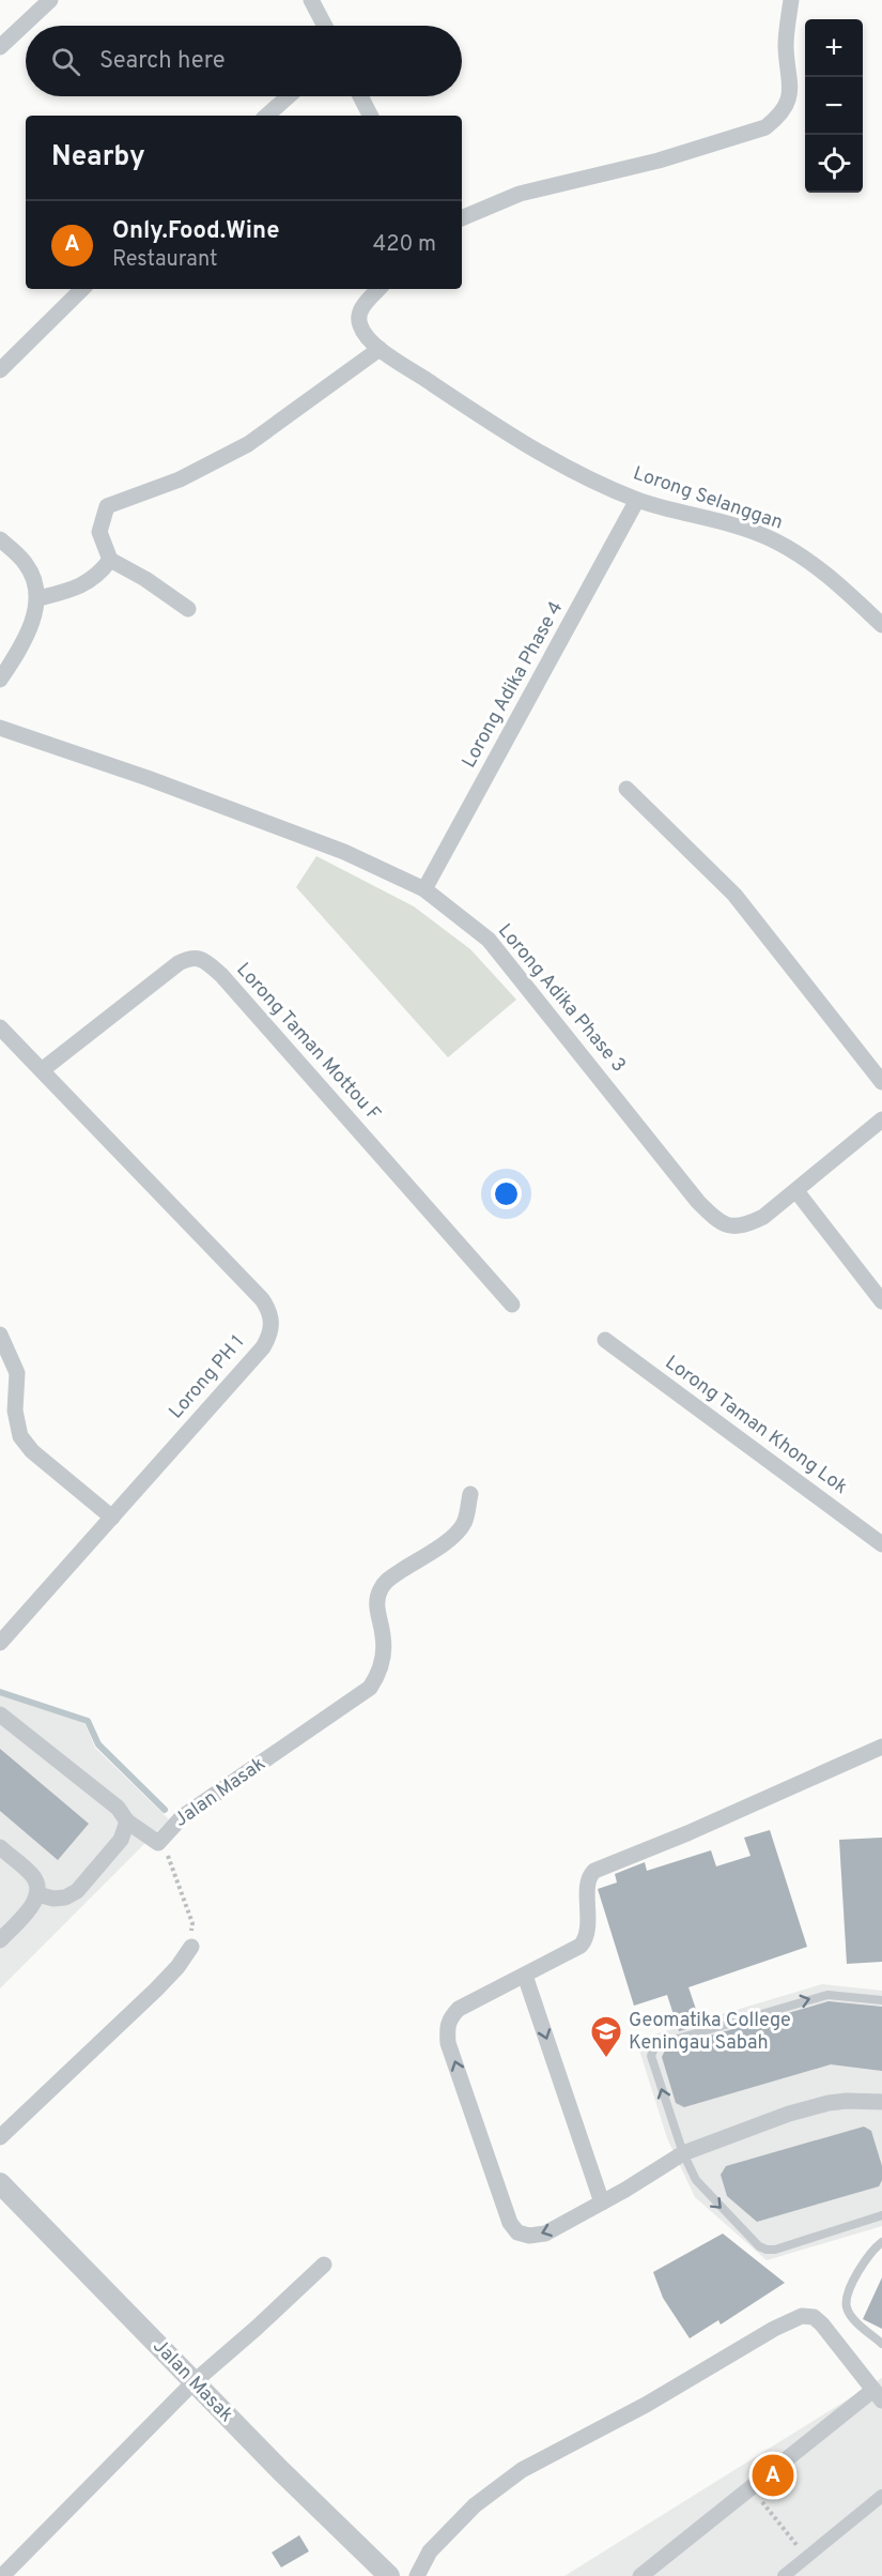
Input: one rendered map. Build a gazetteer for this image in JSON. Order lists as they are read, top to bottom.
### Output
{
  "streets": {
    "street": [
      "Lorong Selanggan",
      "Lorong Adika Phase 4",
      "Lorong Adika Phase 3",
      "Lorong Taman Mottou F",
      "Lorong PH 1",
      "Lorong Taman Khong Lok",
      "Jalan Masak"
    ]
  },
  "crossings": [
    ["Lorong Selanggan", "Lorong Adika Phase 4"],
    ["Lorong Adika Phase 4", "Lorong Adika Phase 3"],
    ["Lorong Taman Mottou F", "Lorong PH 1"]
  ],
  "places": {
    "school or university": ["Geomatika College Keningau Sabah"]
  },
  "page": {
    "map_buttons": ["+", "−"],
    "search": "Search here",
    "heading": "Nearby",
    "list": [
      {
        "mark": "A",
        "name": "Only.Food.Wine",
        "note": "Restaurant",
        "value": "420 m"
      }
    ],
    "pins": "A"
  }
}
